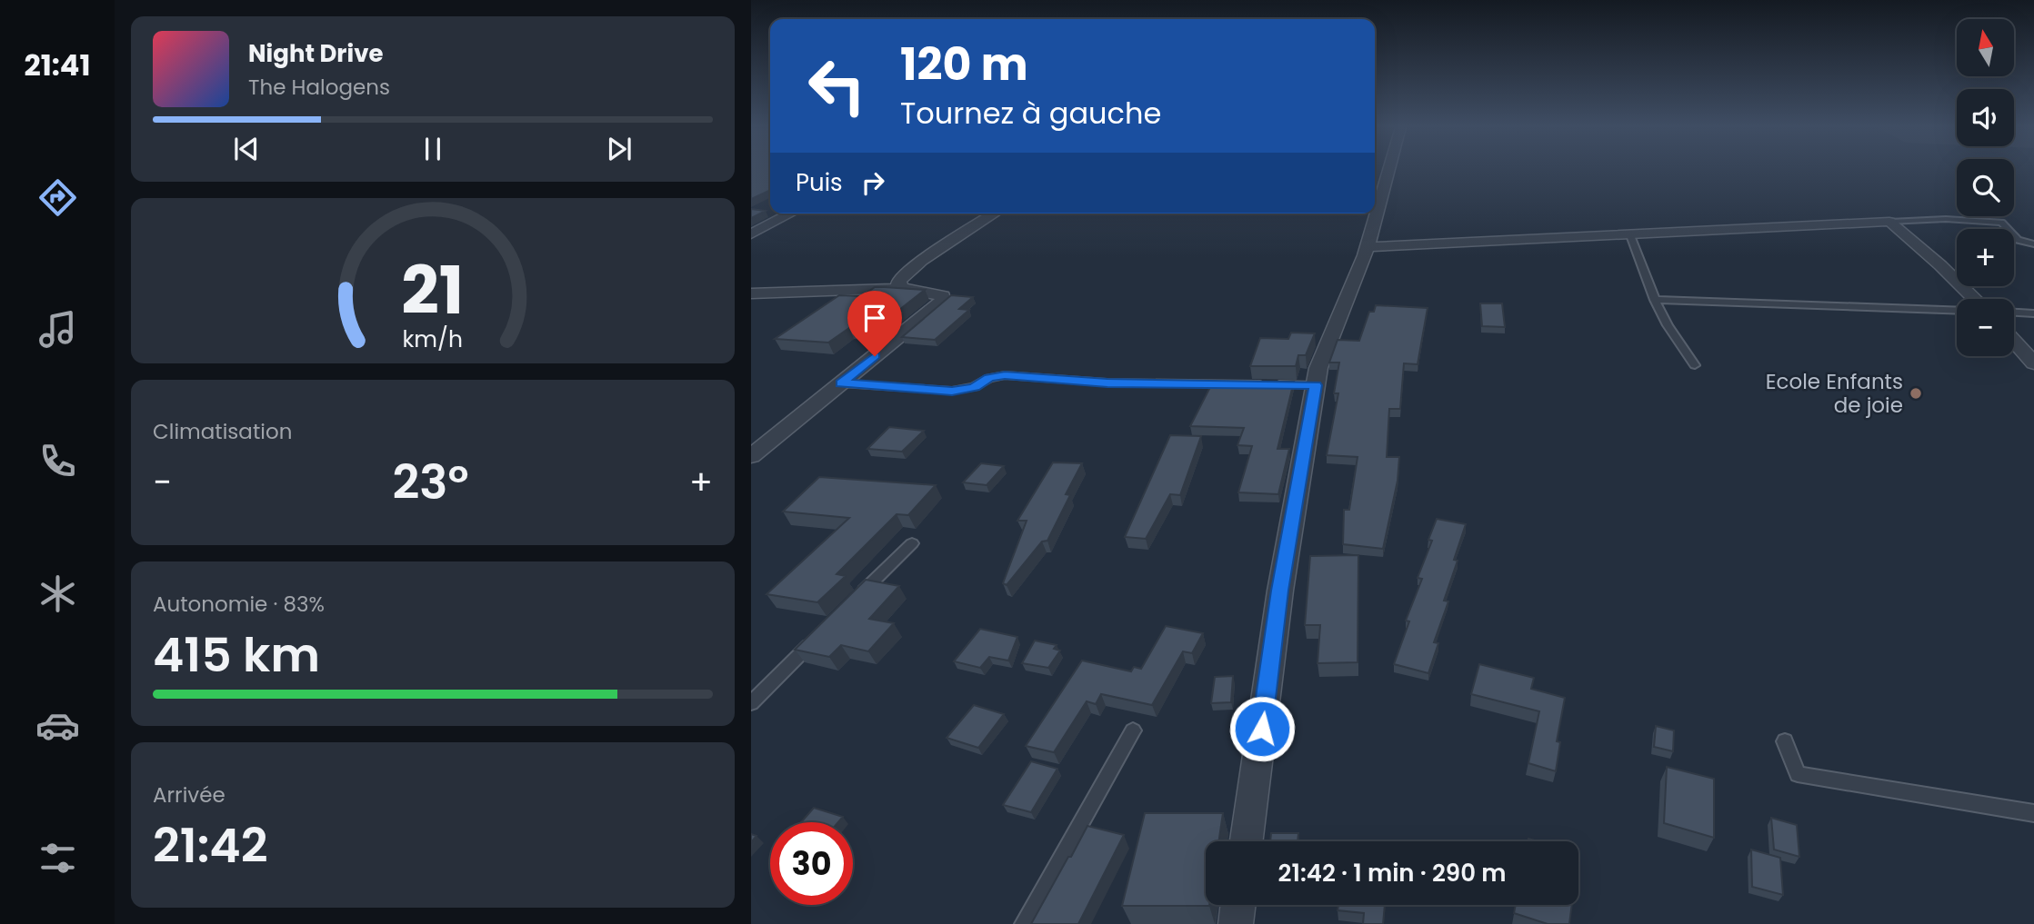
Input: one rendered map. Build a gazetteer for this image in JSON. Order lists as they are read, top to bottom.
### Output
{
  "places": ["Ecole Enfants de joie"],
  "north": "top",
  "page": {
    "tabs": "21:41",
    "map_buttons": ["+", "−"],
    "turn": ["120 m", "Tournez à gauche"],
    "song": ["Night Drive", "The Halogens"],
    "then": "Puis",
    "tile": [
      "Climatisation",
      ["Autonomie · 83%", "415 km"],
      ["Arrivée", "21:42"]
    ],
    "heat": ["−", "23°", "+"],
    "limit": "30",
    "trip": "21:42 · 1 min · 290 m",
    "gauge": ["21", "km/h"]
  }
}
